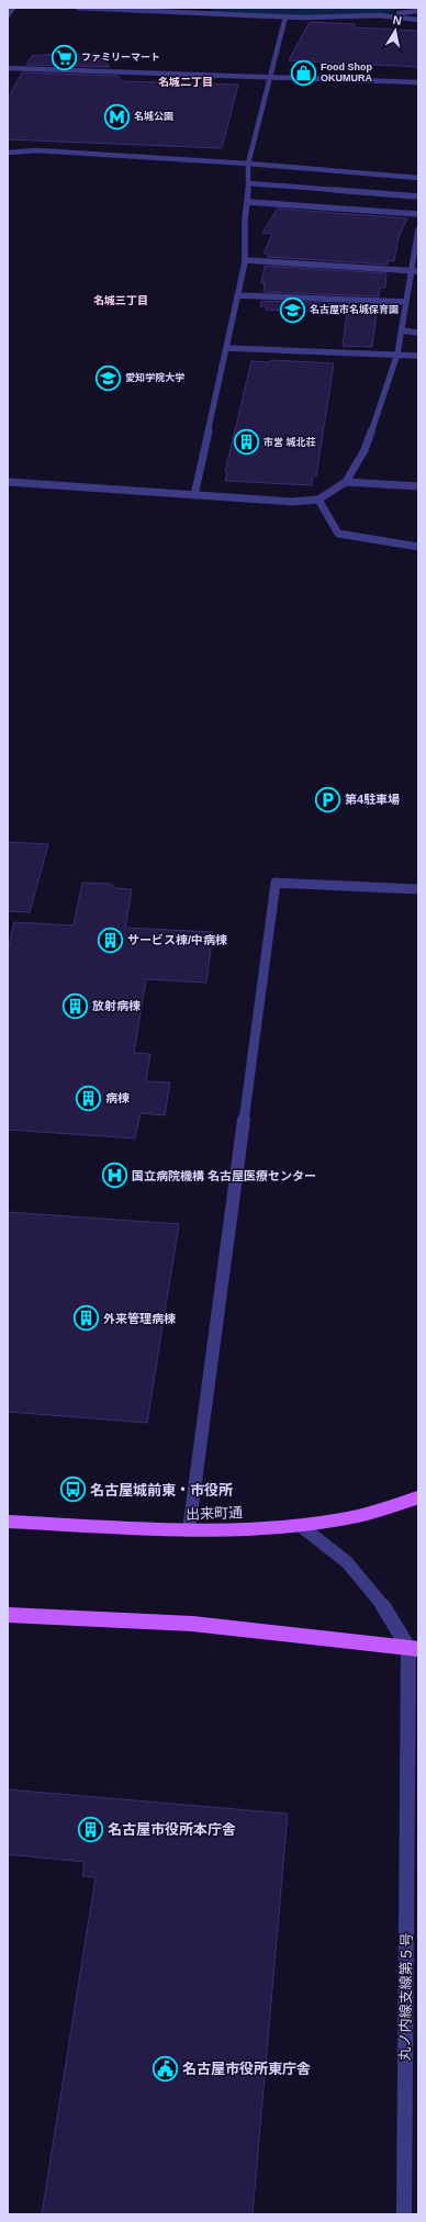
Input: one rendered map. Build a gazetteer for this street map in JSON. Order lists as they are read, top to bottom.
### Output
{
  "streets": {
    "main road": ["出来町通"],
    "street": ["丸ノ内線支線第５号"]
  },
  "districts": ["名城二丁目", "名城三丁目"],
  "places": {
    "supermarket": ["ファミリーマート"],
    "shop": ["Food Shop OKUMURA"],
    "metro station": ["名城公園"],
    "school or university": ["名古屋市名城保育園", "愛知学院大学"],
    "building": [
      "市営 城北荘",
      "サービス棟/中病棟",
      "放射病棟",
      "病棟",
      "外来管理病棟",
      "名古屋市役所本庁舎"
    ],
    "parking": ["第4駐車場"],
    "hospital": ["国立病院機構 名古屋医療センター"],
    "bus stop": ["名古屋城前東・市役所"],
    "public building": ["名古屋市役所東庁舎"]
  },
  "north": "top"
}
